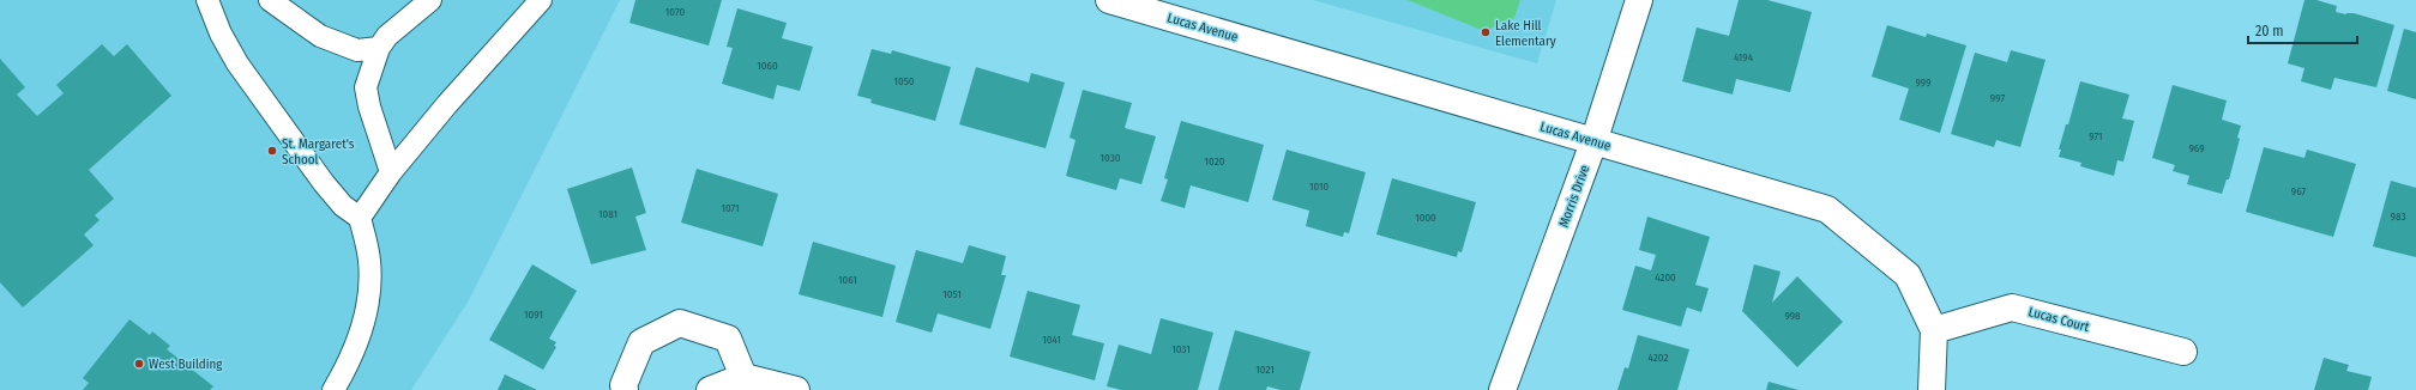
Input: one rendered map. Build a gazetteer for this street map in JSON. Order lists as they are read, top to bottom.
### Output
{
  "streets": {
    "street": ["Lucas Avenue", "Morris Drive", "Lucas Court"]
  },
  "crossings": [
    ["Lucas Avenue", "Morris Drive"],
    ["Lucas Avenue", "Lucas Court"]
  ],
  "places": ["Lake Hill Elementary", "St. Margaret's School", "West Building"],
  "house_numbers": [
    "1070",
    "4194",
    "1060",
    "1050",
    "999",
    "997",
    "971",
    "969",
    "1030",
    "1020",
    "1010",
    "967",
    "1071",
    "1081",
    "983",
    "1000",
    "4200",
    "1061",
    "1051",
    "1091",
    "998",
    "1041",
    "1031",
    "4202",
    "1021"
  ],
  "scale_bar": "20 m"
}
